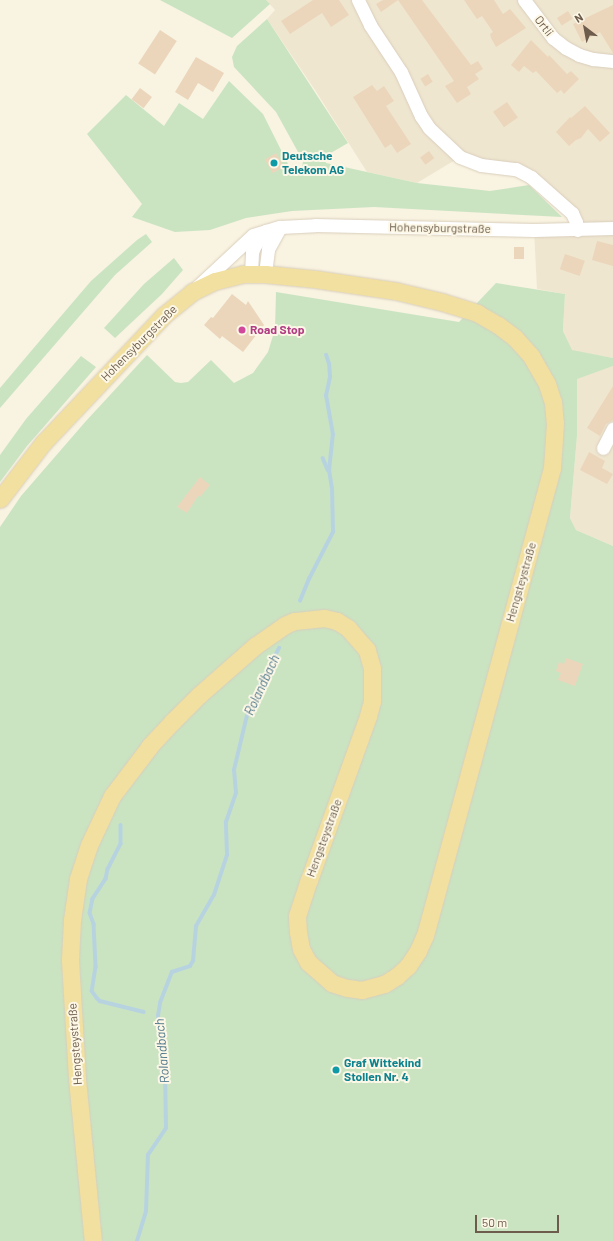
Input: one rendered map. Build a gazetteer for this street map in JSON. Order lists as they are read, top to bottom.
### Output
{
  "streets": {
    "main road": ["Hohensyburgstraße", "Hengsteystraße"],
    "street": ["Ortli"]
  },
  "crossings": [
    ["Hohensyburgstraße", "Hengsteystraße"]
  ],
  "water": ["Rolandbach"],
  "places": ["Deutsche Telekom AG", "Road Stop", "Graf Wittekind Stollen Nr. 4"],
  "scale_bar": "50 m",
  "north": "top left"
}
